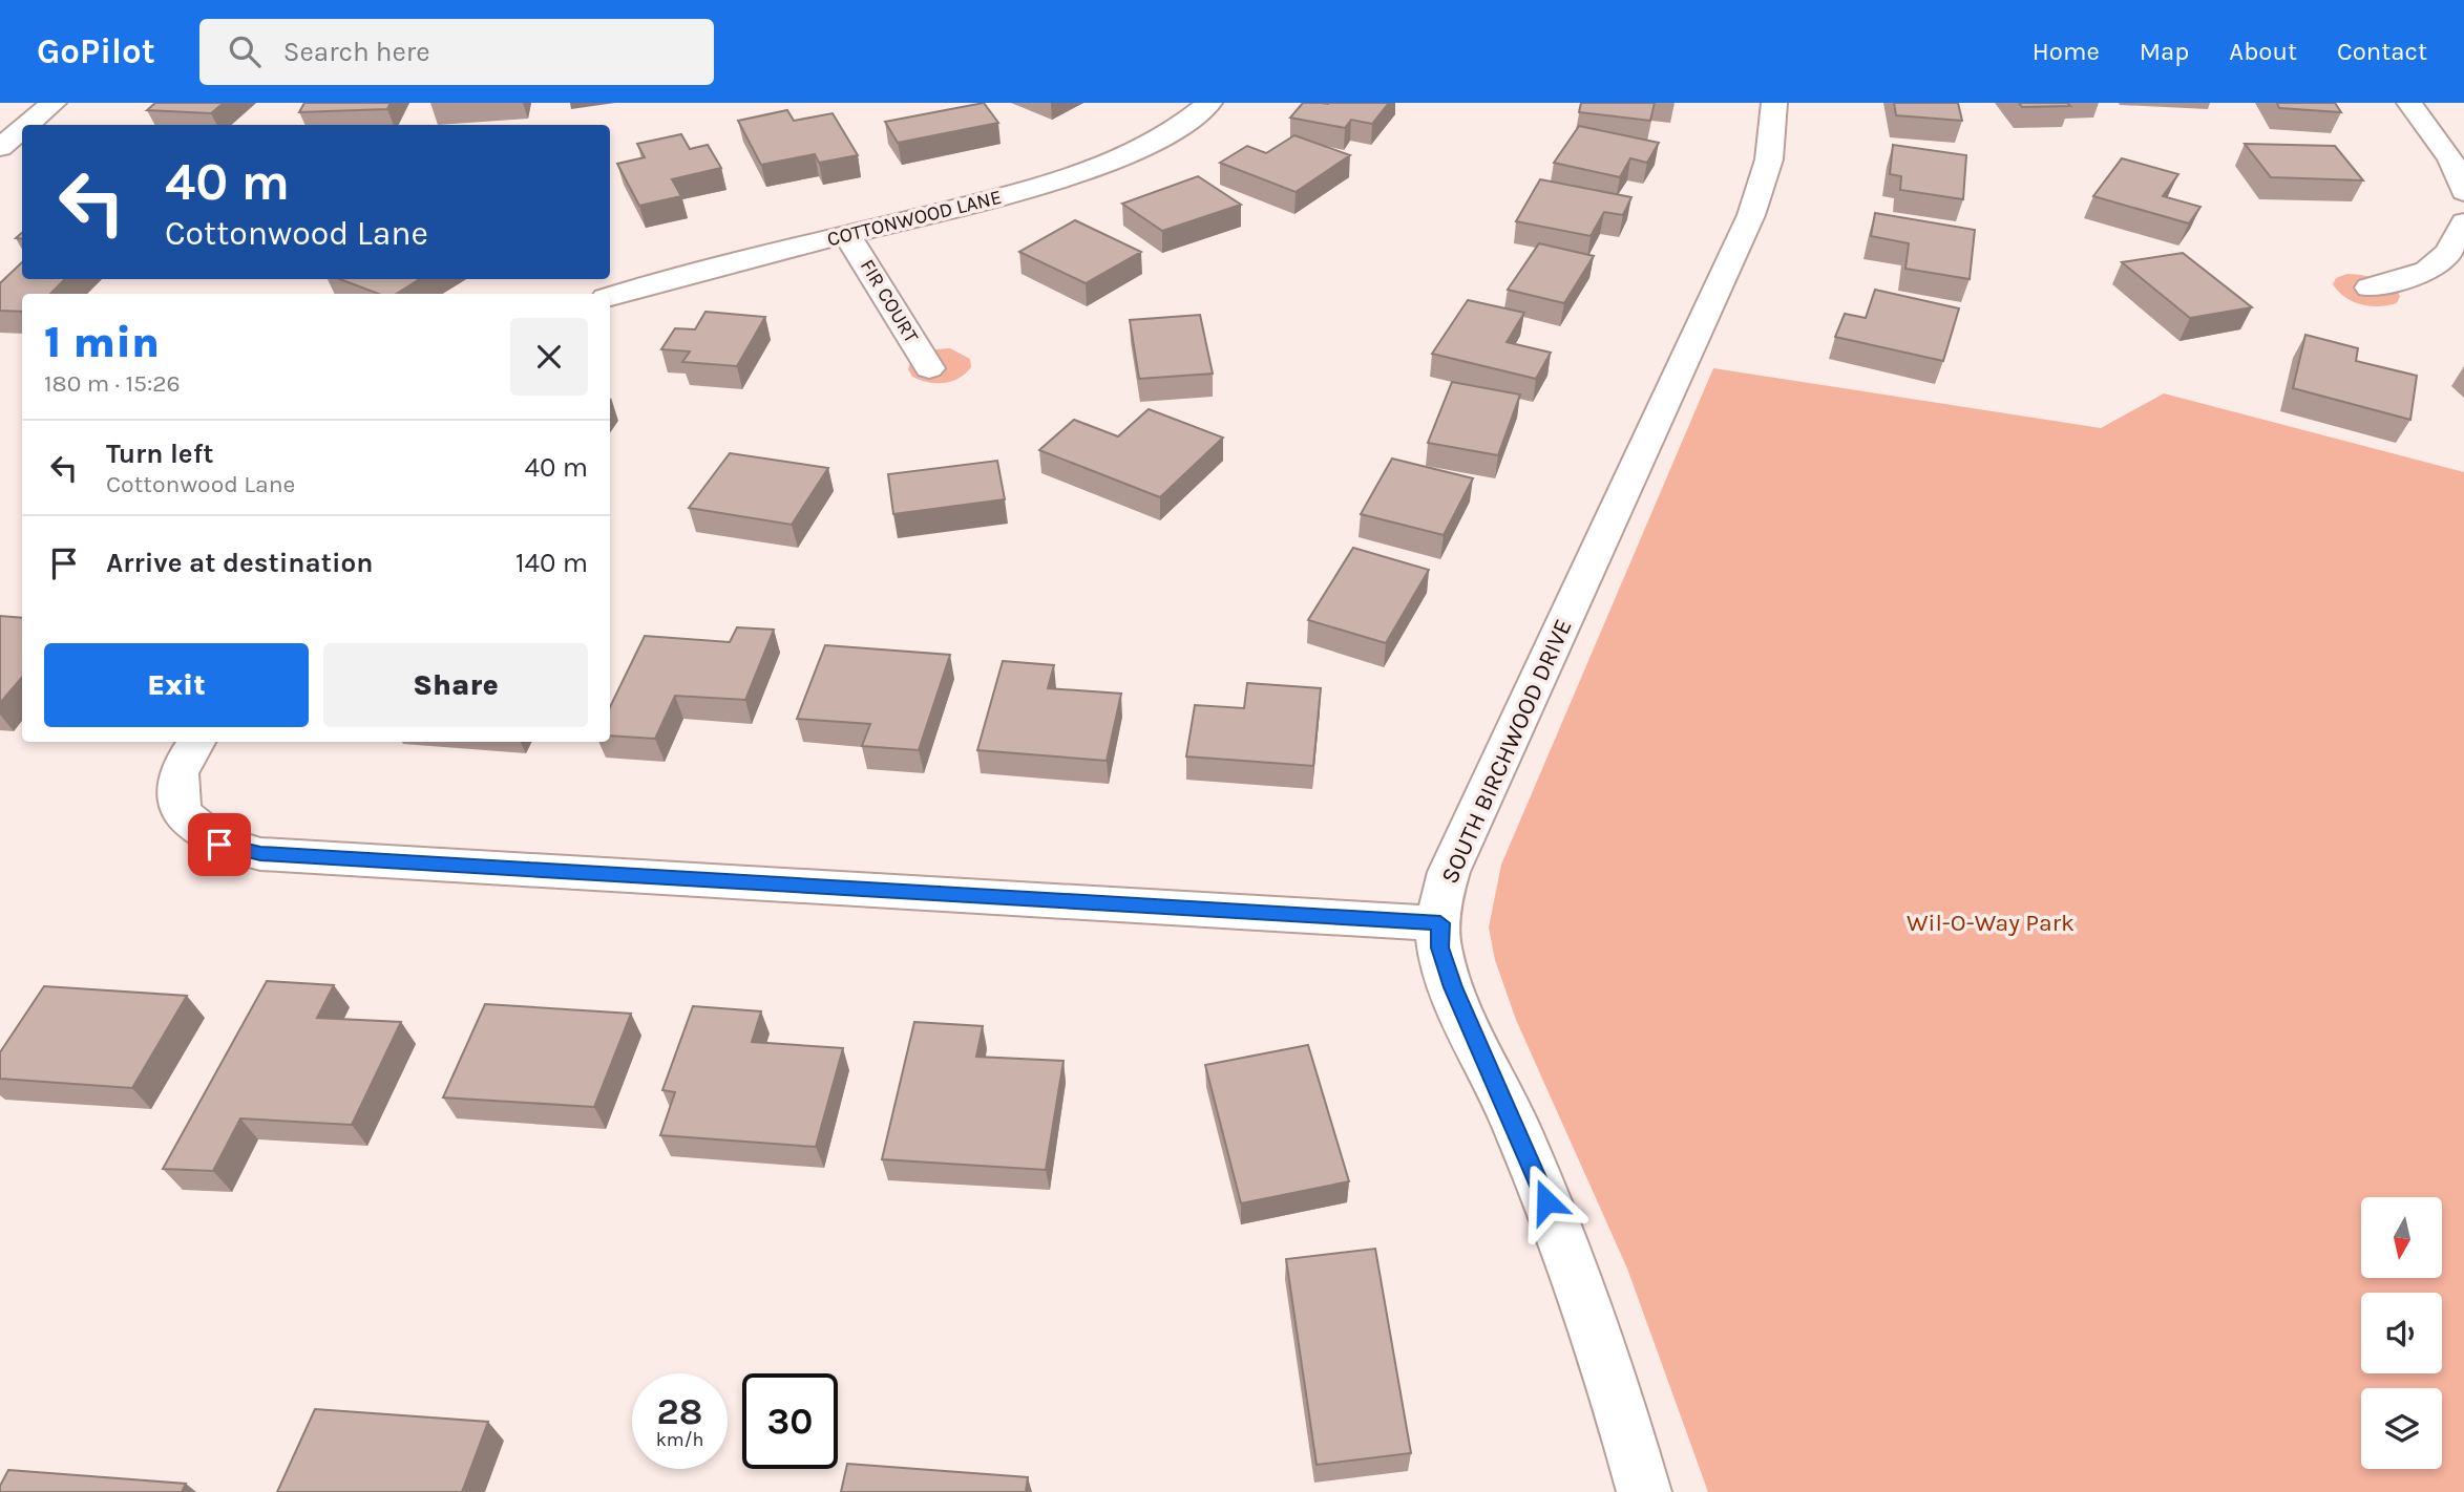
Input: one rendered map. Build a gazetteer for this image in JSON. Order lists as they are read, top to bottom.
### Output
{
  "streets": {
    "street": ["COTTONWOOD LANE", "FIR COURT", "SOUTH BIRCHWOOD DRIVE"]
  },
  "crossings": [
    ["COTTONWOOD LANE", "FIR COURT"]
  ],
  "parks": ["Wil-O-Way Park"],
  "north": "bottom",
  "page": {
    "header": "GoPilot",
    "search": "Search here",
    "nav": [
      "Home",
      "Map",
      "About",
      "Contact"
    ],
    "turn": ["40 m", "Cottonwood Lane"],
    "heading": ["1 min", "180 m · 15:26"],
    "list": [
      {
        "name": "Turn left",
        "note": "Cottonwood Lane",
        "value": "40 m"
      },
      {
        "name": "Arrive at destination",
        "value": "140 m"
      }
    ],
    "buttons": ["Exit", "Share"],
    "speed": "28 km/h",
    "limit": "30"
  }
}
